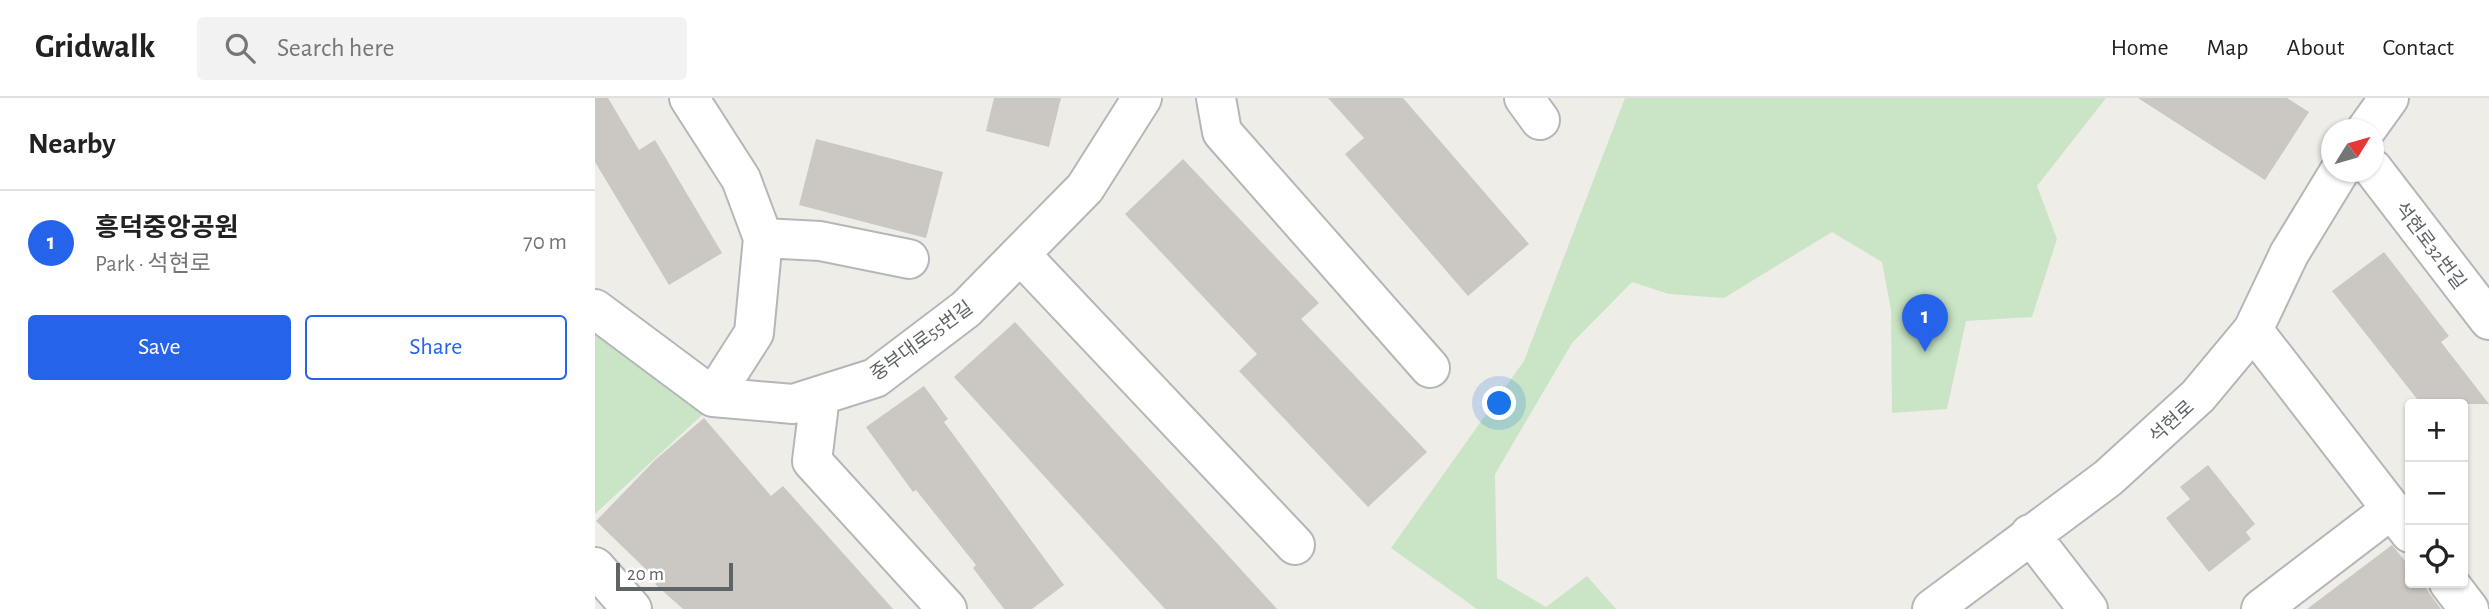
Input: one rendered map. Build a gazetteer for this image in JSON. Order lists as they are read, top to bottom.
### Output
{
  "streets": {
    "street": ["석현로32번길", "중부대로55번길", "석현로"]
  },
  "scale_bar": "20 m",
  "north": "top right",
  "page": {
    "header": "Gridwalk",
    "search": "Search here",
    "nav": [
      "Home",
      "Map",
      "About",
      "Contact"
    ],
    "heading": "Nearby",
    "list": [
      {
        "mark": "1",
        "name": "흥덕중앙공원",
        "note": "Park · 석현로",
        "value": "70 m"
      }
    ],
    "buttons": ["Save", "Share"],
    "pins": "1",
    "map_buttons": ["+", "−"],
    "scale": "20 m"
  }
}
